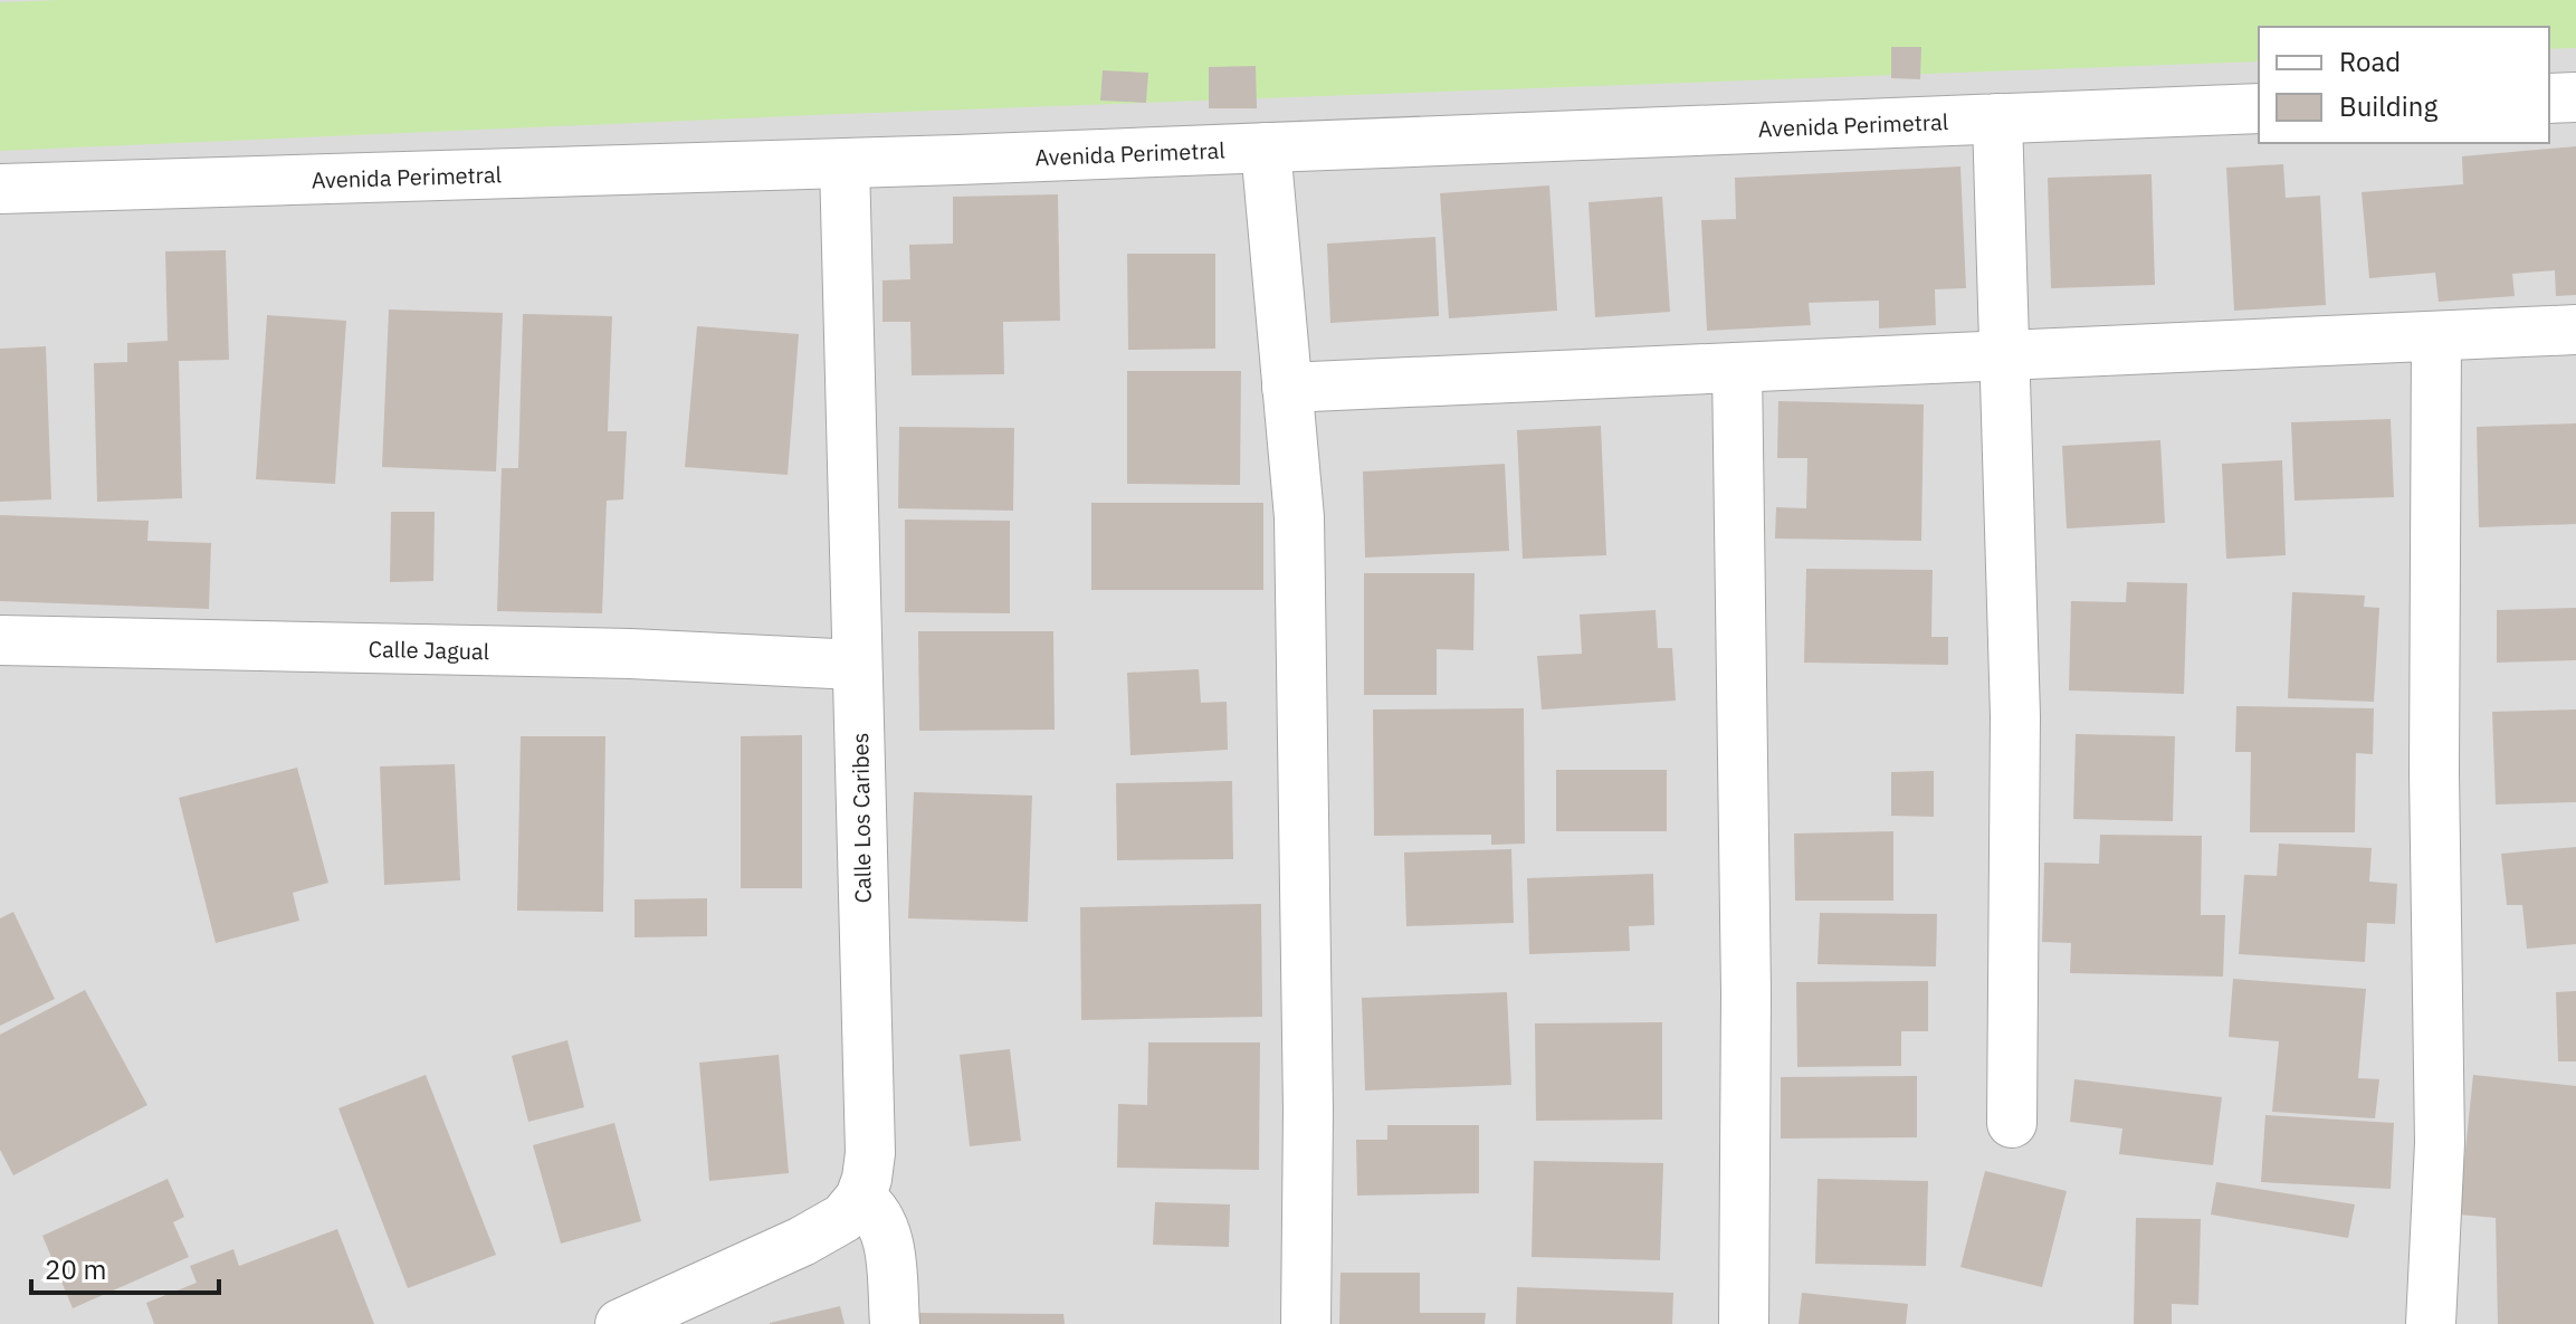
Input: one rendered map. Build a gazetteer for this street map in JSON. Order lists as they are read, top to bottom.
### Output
{
  "streets": {
    "street": ["Avenida Perimetral", "Calle Jagual", "Calle Los Caribes"]
  },
  "crossings": [
    ["Avenida Perimetral", "Calle Los Caribes"],
    ["Calle Jagual", "Calle Los Caribes"]
  ],
  "legend": ["Road", "Building"],
  "scale_bar": "20 m"
}
